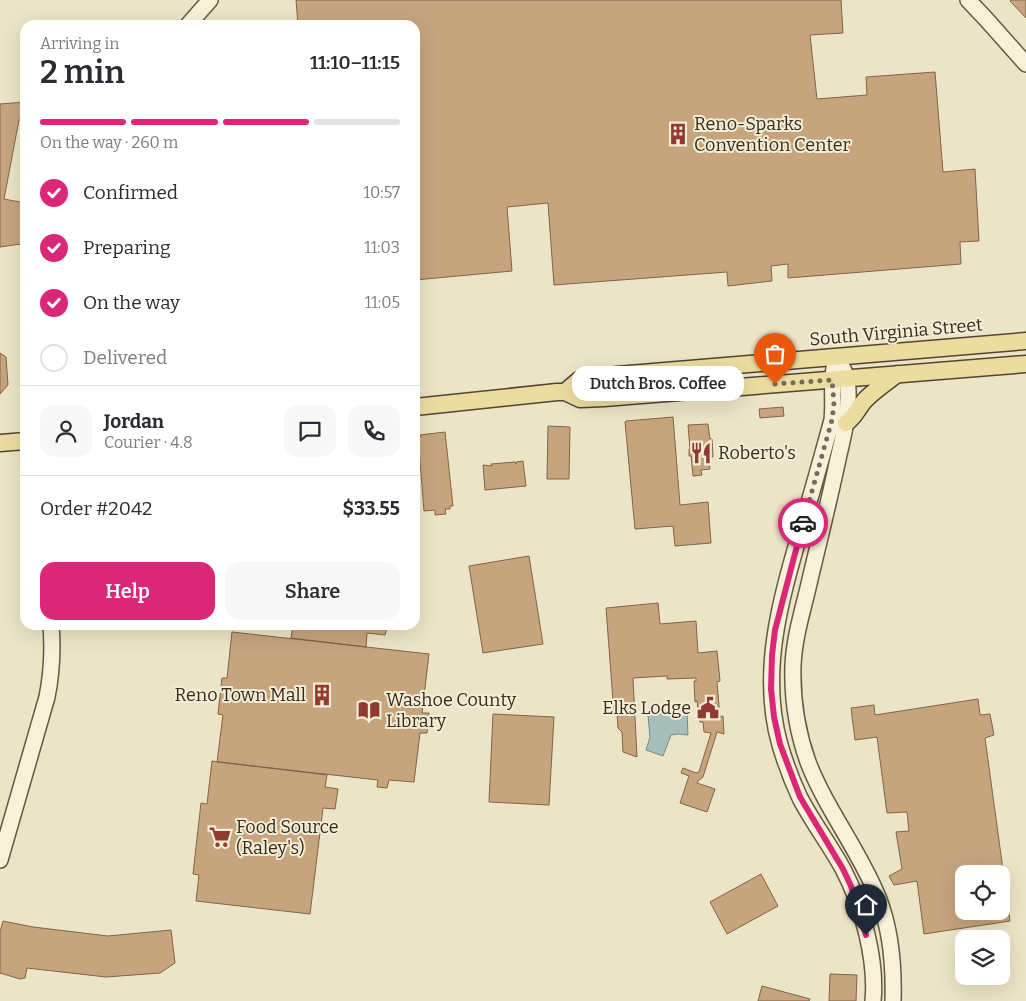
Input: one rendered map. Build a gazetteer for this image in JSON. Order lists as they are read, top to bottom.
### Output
{
  "streets": {
    "main road": ["South Virginia Street"]
  },
  "places": {
    "building": ["Reno-Sparks Convention Center", "Reno Town Mall"],
    "other": ["Dutch Bros. Coffee"],
    "restaurant": ["Roberto's"],
    "public building": ["Elks Lodge"],
    "library": ["Washoe County Library"],
    "supermarket": ["Food Source (Raley's)"]
  },
  "page": {
    "heading": ["2 min", "Arriving in", "11:10–11:15"],
    "panel": [
      "Jordan",
      "Courier · 4.8",
      "Order #2042",
      "$33.55"
    ],
    "bar": "On the way · 260 m",
    "list": [
      ["Confirmed", "10:57"],
      ["Preparing", "11:03"],
      ["On the way", "11:05"],
      "Delivered"
    ],
    "bubble": "Dutch Bros. Coffee",
    "buttons": ["Help", "Share"]
  }
}
